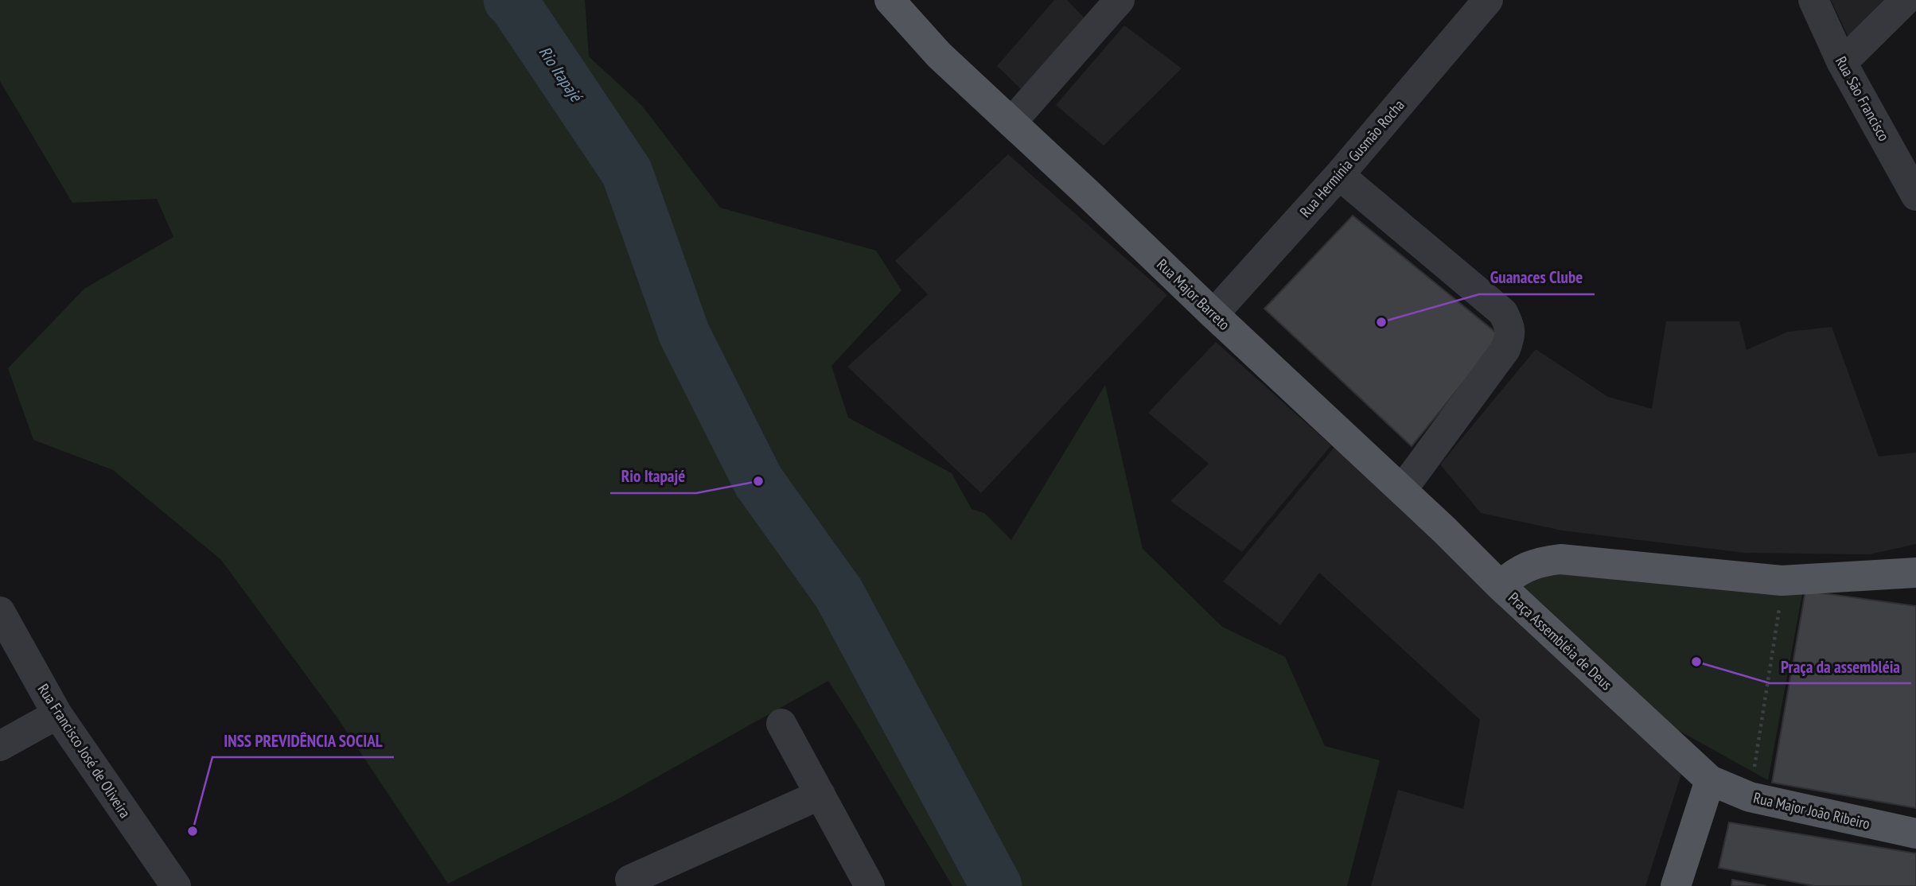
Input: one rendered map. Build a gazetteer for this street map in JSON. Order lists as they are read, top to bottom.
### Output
{
  "streets": {
    "main road": ["Rua Major Barreto", "Praça Assembléia de Deus", "Rua Major João Ribeiro"],
    "street": ["Rua São Francisco", "Rua Hermínia Gusmão Rocha", "Rua Francisco José de Oliveira"]
  },
  "crossings": [
    ["Rua Hermínia Gusmão Rocha", "Rua Major Barreto"],
    ["Rua Major Barreto", "Praça Assembléia de Deus"],
    ["Praça Assembléia de Deus", "Rua Major João Ribeiro"]
  ],
  "water": ["Rio Itapajé"],
  "places": [
    "Guanaces Clube",
    "Rio Itapajé",
    "Praça da assembléia",
    "INSS PREVIDÊNCIA SOCIAL"
  ]
}
